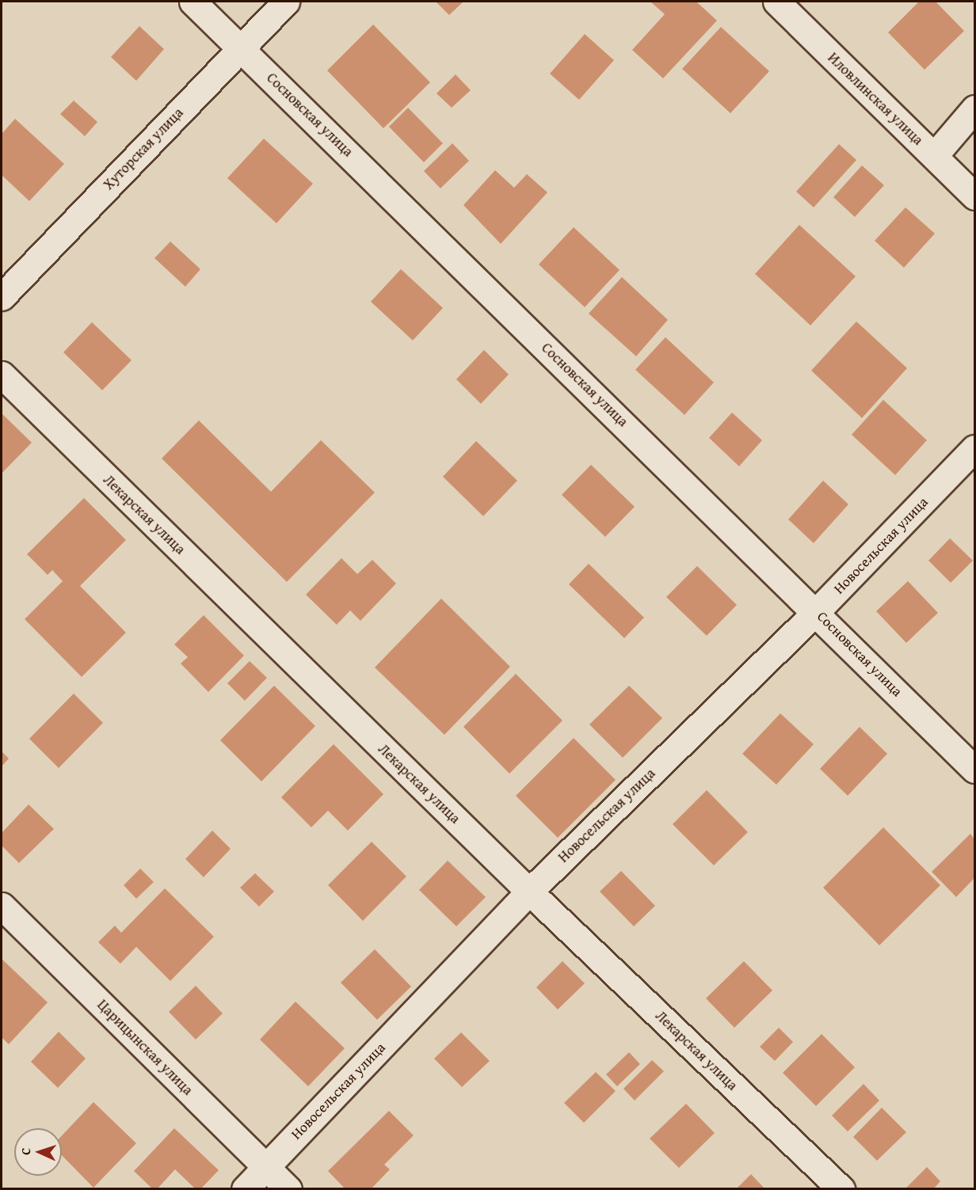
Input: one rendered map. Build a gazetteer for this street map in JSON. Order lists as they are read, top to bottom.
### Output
{
  "streets": {
    "street": [
      "Иловлинская улица",
      "Сосновская улица",
      "Хуторская улица",
      "Лекарская улица",
      "Новосельская улица",
      "Царицынская улица"
    ]
  },
  "crossings": [
    ["Сосновская улица", "Хуторская улица"],
    ["Сосновская улица", "Новосельская улица"],
    ["Лекарская улица", "Новосельская улица"],
    ["Новосельская улица", "Царицынская улица"]
  ],
  "north": "left"
}
